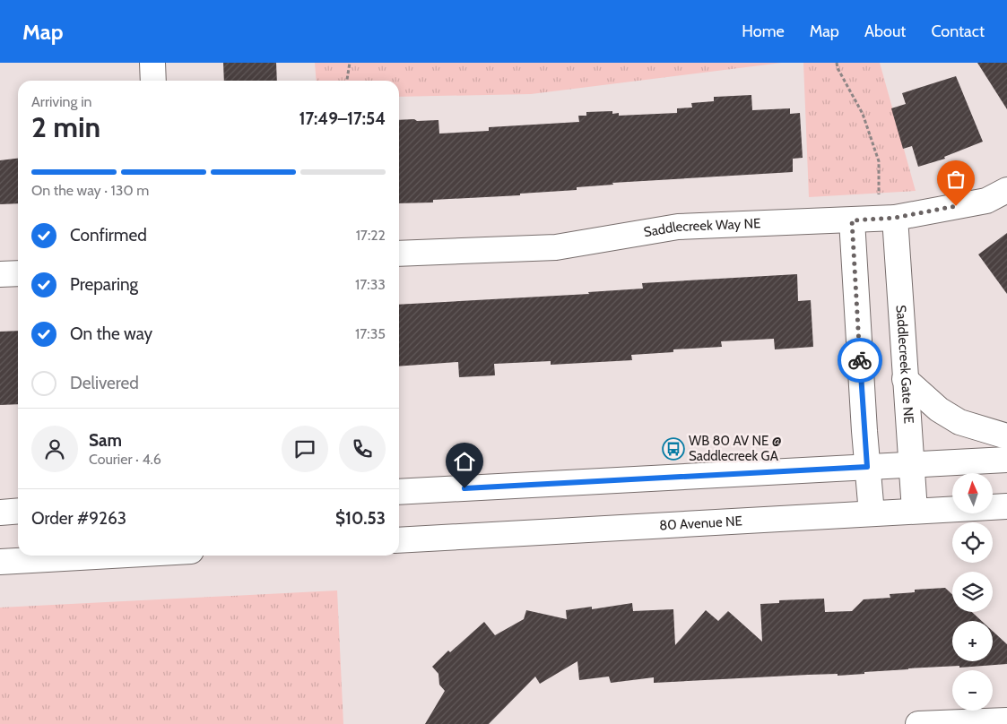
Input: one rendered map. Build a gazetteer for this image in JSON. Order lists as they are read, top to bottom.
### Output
{
  "streets": {
    "main road": ["Saddlecreek Way NE", "Saddlecreek Gate NE", "80 Avenue NE"]
  },
  "crossings": [
    ["Saddlecreek Way NE", "Saddlecreek Gate NE"],
    ["Saddlecreek Gate NE", "80 Avenue NE"]
  ],
  "places": {
    "bus stop": ["WB 80 AV NE @ Saddlecreek GA"]
  },
  "north": "top",
  "page": {
    "header": "Map",
    "nav": [
      "Home",
      "Map",
      "About",
      "Contact"
    ],
    "heading": ["2 min", "Arriving in", "17:49–17:54"],
    "panel": [
      "Sam",
      "Courier · 4.6",
      "Order #9263",
      "$10.53"
    ],
    "bar": "On the way · 130 m",
    "list": [
      ["Confirmed", "17:22"],
      ["Preparing", "17:33"],
      ["On the way", "17:35"],
      "Delivered"
    ],
    "map_buttons": ["+", "−"]
  }
}
